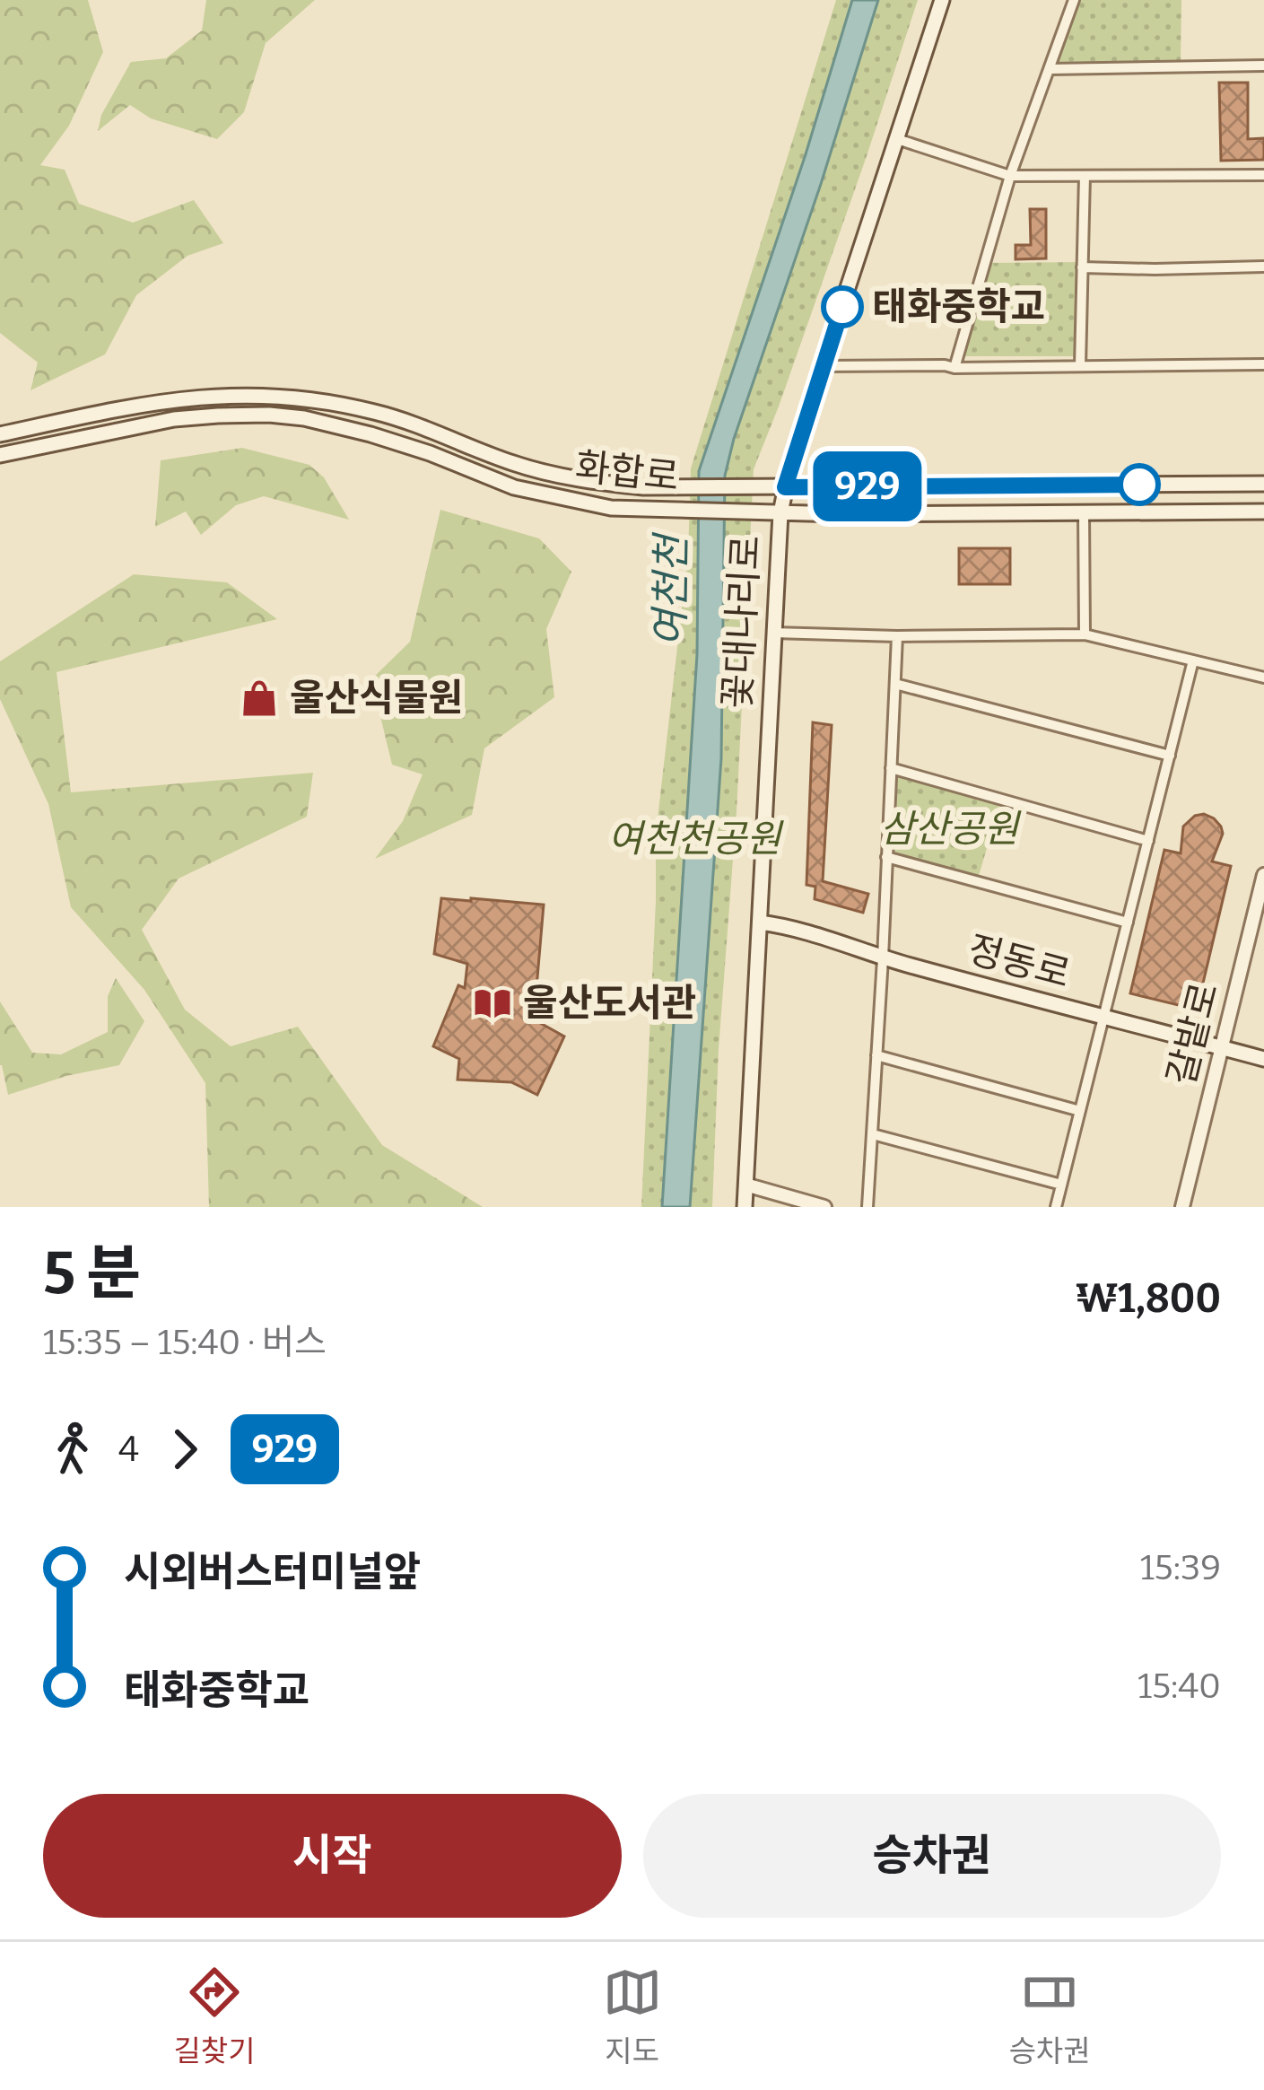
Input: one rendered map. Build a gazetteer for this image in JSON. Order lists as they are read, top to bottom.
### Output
{
  "streets": {
    "main road": ["화합로", "꽃대나리로", "정동로"],
    "street": ["갈밭로"]
  },
  "crossings": [
    ["화합로", "꽃대나리로"],
    ["꽃대나리로", "정동로"],
    ["정동로", "갈밭로"]
  ],
  "water": ["여천천"],
  "parks": ["삼산공원", "여천천공원"],
  "places": {
    "other": ["태화중학교"],
    "shop": ["울산식물원"],
    "library": ["울산도서관"]
  },
  "lines": ["bus line 929"],
  "page": {
    "on_map": "929",
    "heading": ["5 분", "15:35 – 15:40 · 버스", "₩1,800"],
    "legs": ["4", "929"],
    "list": [
      {
        "name": "시외버스터미널앞",
        "value": "15:39"
      },
      {
        "name": "태화중학교",
        "value": "15:40"
      }
    ],
    "buttons": ["시작", "승차권"],
    "tabs": ["길찾기", "지도", "승차권"]
  }
}
